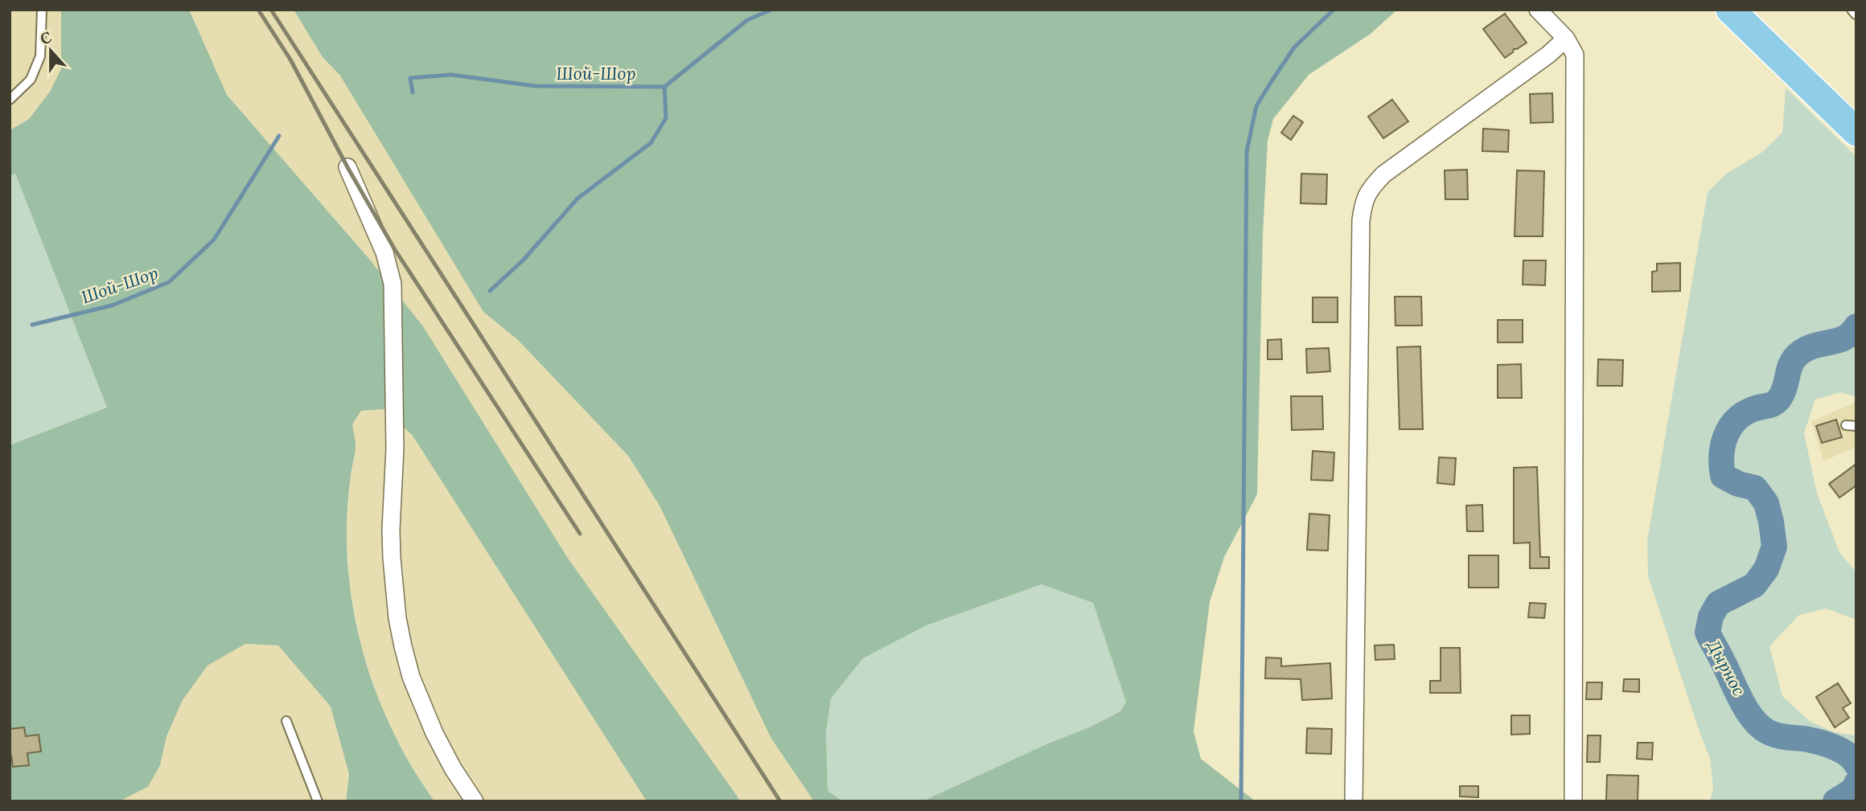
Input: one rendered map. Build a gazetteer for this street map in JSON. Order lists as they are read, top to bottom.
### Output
{
  "water": ["Шой-Шор", "Дырнос"],
  "north": "top"
}
